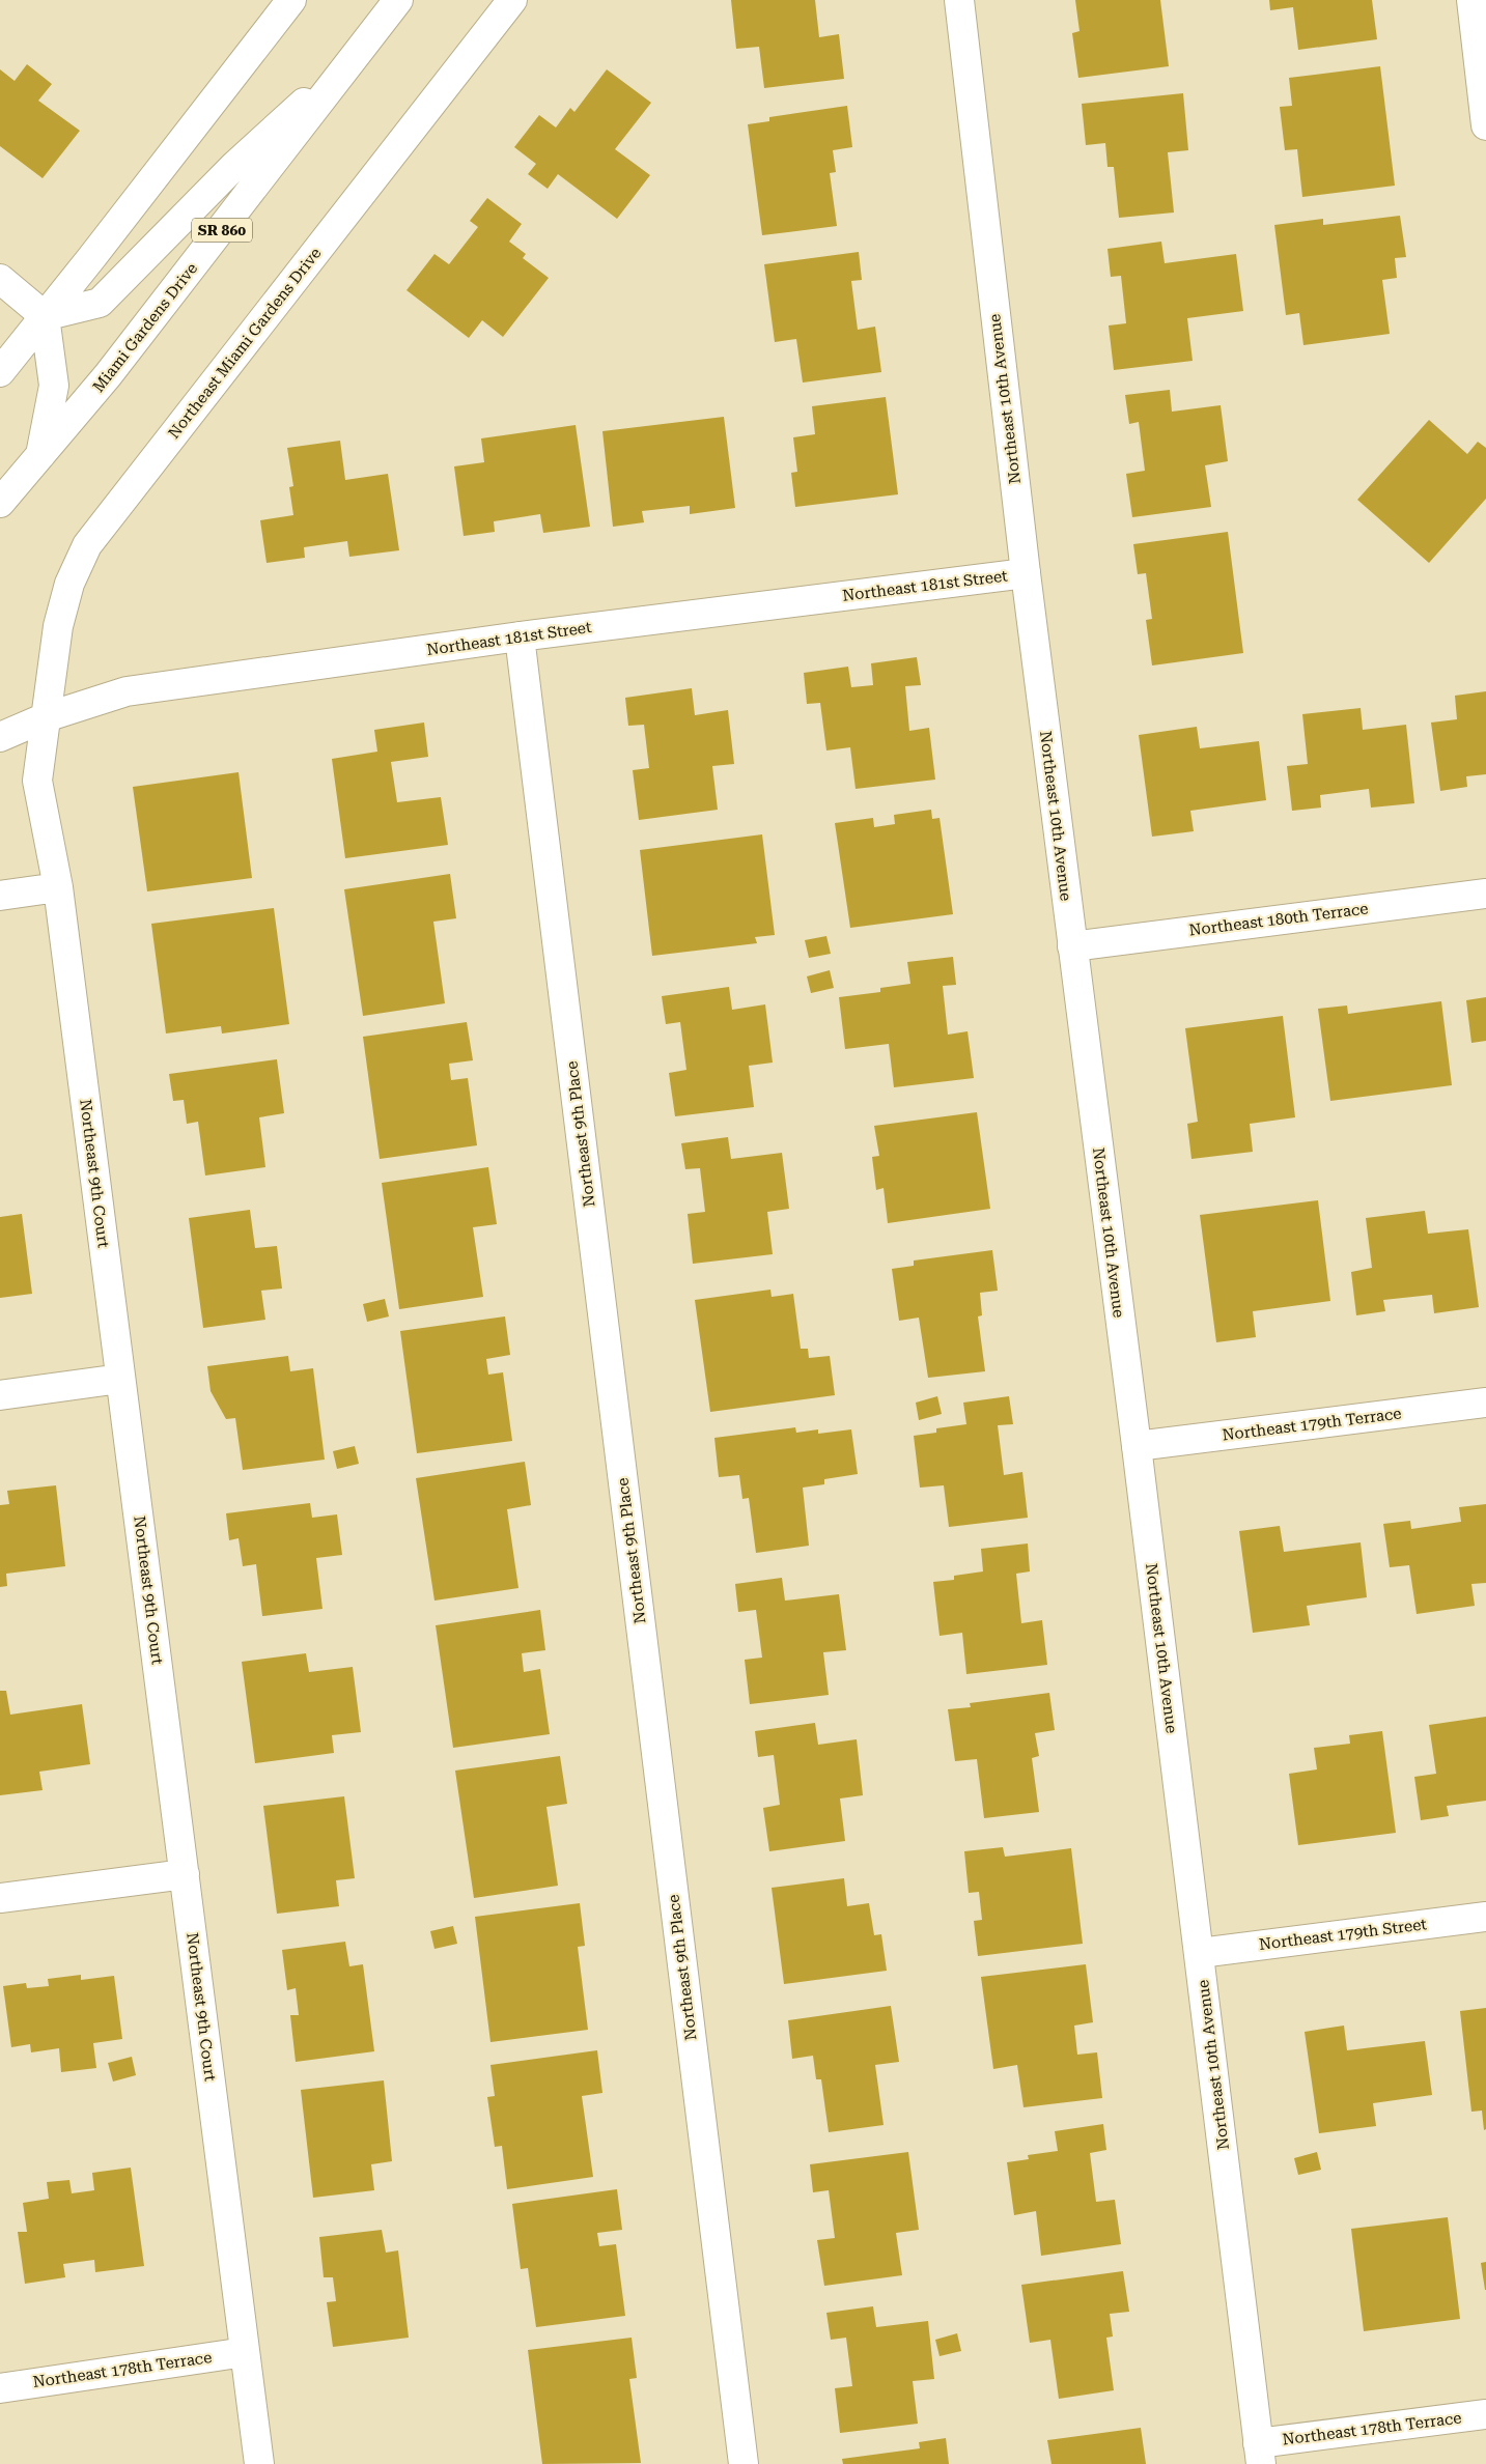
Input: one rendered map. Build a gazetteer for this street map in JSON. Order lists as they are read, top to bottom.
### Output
{
  "streets": {
    "street": [
      "SR 860",
      "Miami Gardens Drive",
      "Northeast Miami Gardens Drive",
      "Northeast 10th Avenue",
      "Northeast 181st Street",
      "Northeast 180th Terrace",
      "Northeast 9th Place",
      "Northeast 9th Court",
      "Northeast 179th Terrace",
      "Northeast 179th Street",
      "Northeast 178th Terrace"
    ]
  },
  "crossings": [
    ["Northeast Miami Gardens Drive", "Northeast 181st Street"],
    ["Northeast Miami Gardens Drive", "Northeast 9th Court"],
    ["Northeast 10th Avenue", "Northeast 181st Street"],
    ["Northeast 10th Avenue", "Northeast 180th Terrace"],
    ["Northeast 10th Avenue", "Northeast 179th Terrace"],
    ["Northeast 10th Avenue", "Northeast 179th Street"],
    ["Northeast 10th Avenue", "Northeast 178th Terrace"],
    ["Northeast 181st Street", "Northeast 9th Place"],
    ["Northeast 181st Street", "Northeast 9th Court"],
    ["Northeast 9th Court", "Northeast 178th Terrace"]
  ]
}
